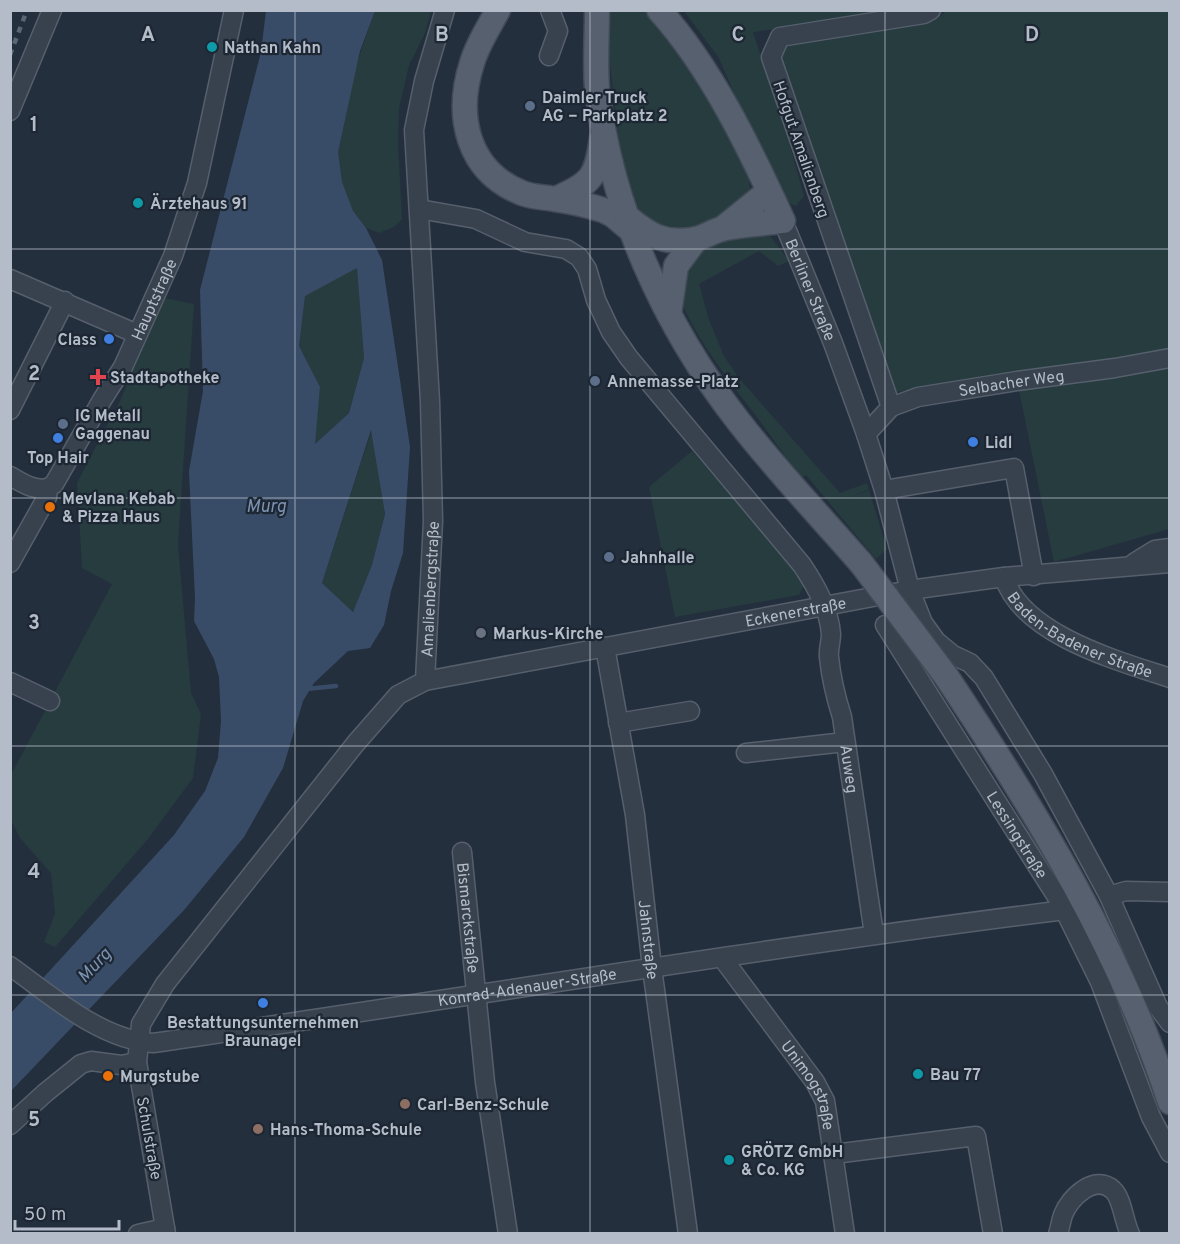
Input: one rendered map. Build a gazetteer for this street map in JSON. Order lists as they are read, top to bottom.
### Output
{
  "streets": {
    "main road": ["Berliner Straße"],
    "street": [
      "Hofgut Amalienberg",
      "Hauptstraße",
      "Selbacher Weg",
      "Amalienbergstraße",
      "Eckenerstraße",
      "Baden-Badener Straße",
      "Auweg",
      "Lessingstraße",
      "Bismarckstraße",
      "Jahnstraße",
      "Konrad-Adenauer-Straße",
      "Unimogstraße",
      "Schulstraße"
    ]
  },
  "crossings": [
    ["Hofgut Amalienberg", "Selbacher Weg"],
    ["Berliner Straße", "Selbacher Weg"],
    ["Berliner Straße", "Eckenerstraße"],
    ["Amalienbergstraße", "Eckenerstraße"],
    ["Amalienbergstraße", "Auweg"],
    ["Amalienbergstraße", "Konrad-Adenauer-Straße"],
    ["Amalienbergstraße", "Schulstraße"],
    ["Eckenerstraße", "Baden-Badener Straße"],
    ["Eckenerstraße", "Auweg"],
    ["Eckenerstraße", "Jahnstraße"],
    ["Auweg", "Konrad-Adenauer-Straße"],
    ["Lessingstraße", "Konrad-Adenauer-Straße"],
    ["Bismarckstraße", "Konrad-Adenauer-Straße"],
    ["Jahnstraße", "Konrad-Adenauer-Straße"],
    ["Konrad-Adenauer-Straße", "Unimogstraße"],
    ["Konrad-Adenauer-Straße", "Schulstraße"]
  ],
  "water": ["Murg"],
  "places": {
    "other": [
      "Nathan Kahn",
      "Daimler Truck AG − Parkplatz 2",
      "Ärztehaus 91",
      "Class",
      "Annemasse-Platz",
      "IG Metall Gaggenau",
      "Top Hair",
      "Lidl",
      "Mevlana Kebab & Pizza Haus",
      "Jahnhalle",
      "Markus-Kirche",
      "Bestattungsunternehmen Braunagel",
      "Bau 77",
      "Murgstube",
      "Carl-Benz-Schule",
      "Hans-Thoma-Schule",
      "GRÖTZ GmbH & Co. KG"
    ],
    "health": ["Stadtapotheke"]
  },
  "scale_bar": "50 m",
  "grid": {
    "columns": [
      "A",
      "B",
      "C",
      "D"
    ],
    "rows": [
      "1",
      "2",
      "3",
      "4",
      "5"
    ]
  }
}
